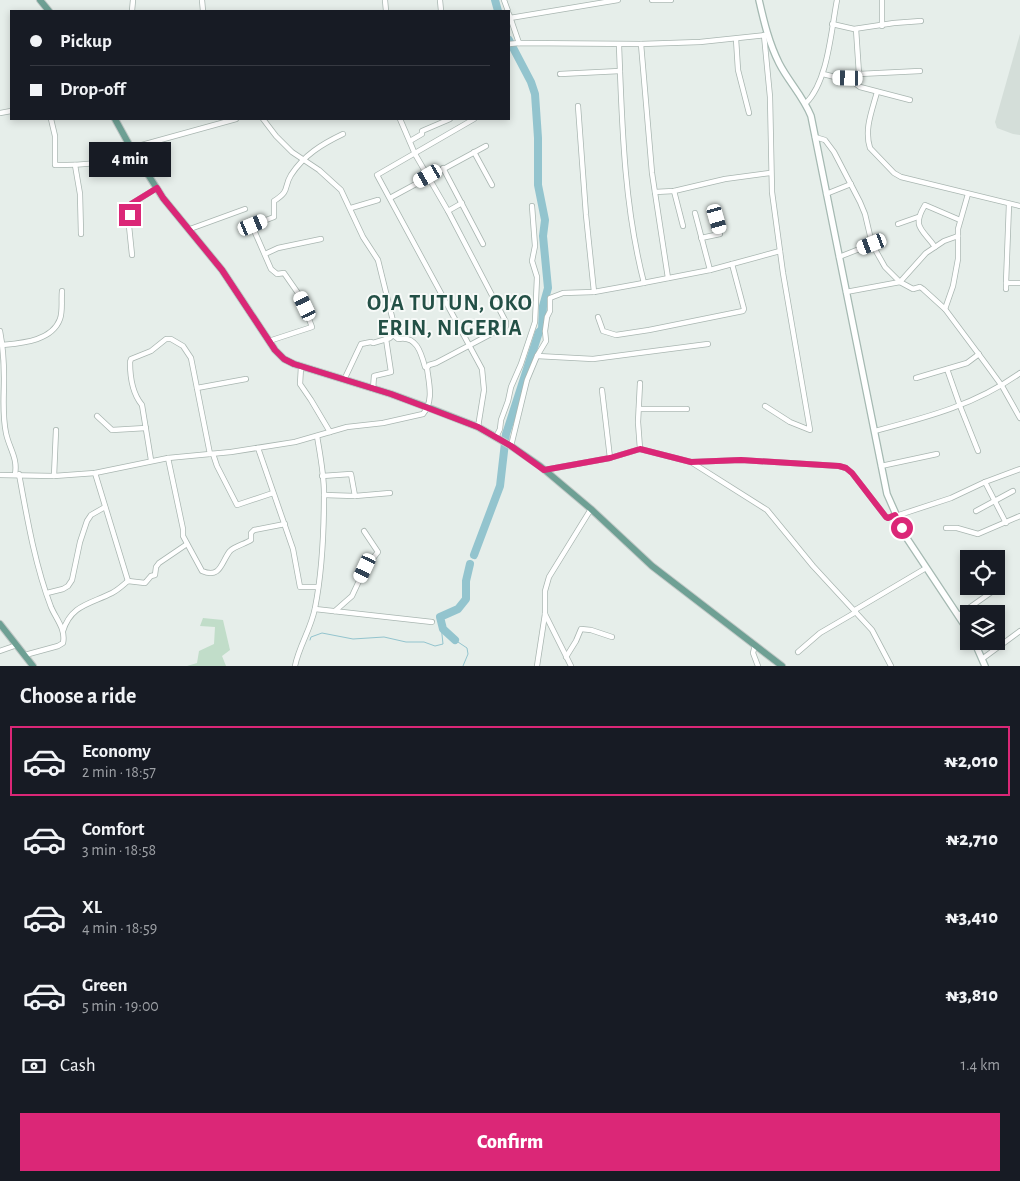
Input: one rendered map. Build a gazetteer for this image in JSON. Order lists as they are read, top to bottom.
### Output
{
  "districts": ["OJA TUTUN, OKO ERIN, NIGERIA"],
  "page": {
    "banner": ["Pickup", "Drop-off"],
    "bubble": "4 min",
    "heading": "Choose a ride",
    "list": [
      {
        "name": "Economy",
        "note": "2 min · 18:57",
        "value": "₦2,010"
      },
      {
        "name": "Comfort",
        "note": "3 min · 18:58",
        "value": "₦2,710"
      },
      {
        "name": "XL",
        "note": "4 min · 18:59",
        "value": "₦3,410"
      },
      {
        "name": "Green",
        "note": "5 min · 19:00",
        "value": "₦3,810"
      }
    ],
    "pay": ["Cash", "1.4 km"],
    "buttons": "Confirm"
  }
}
